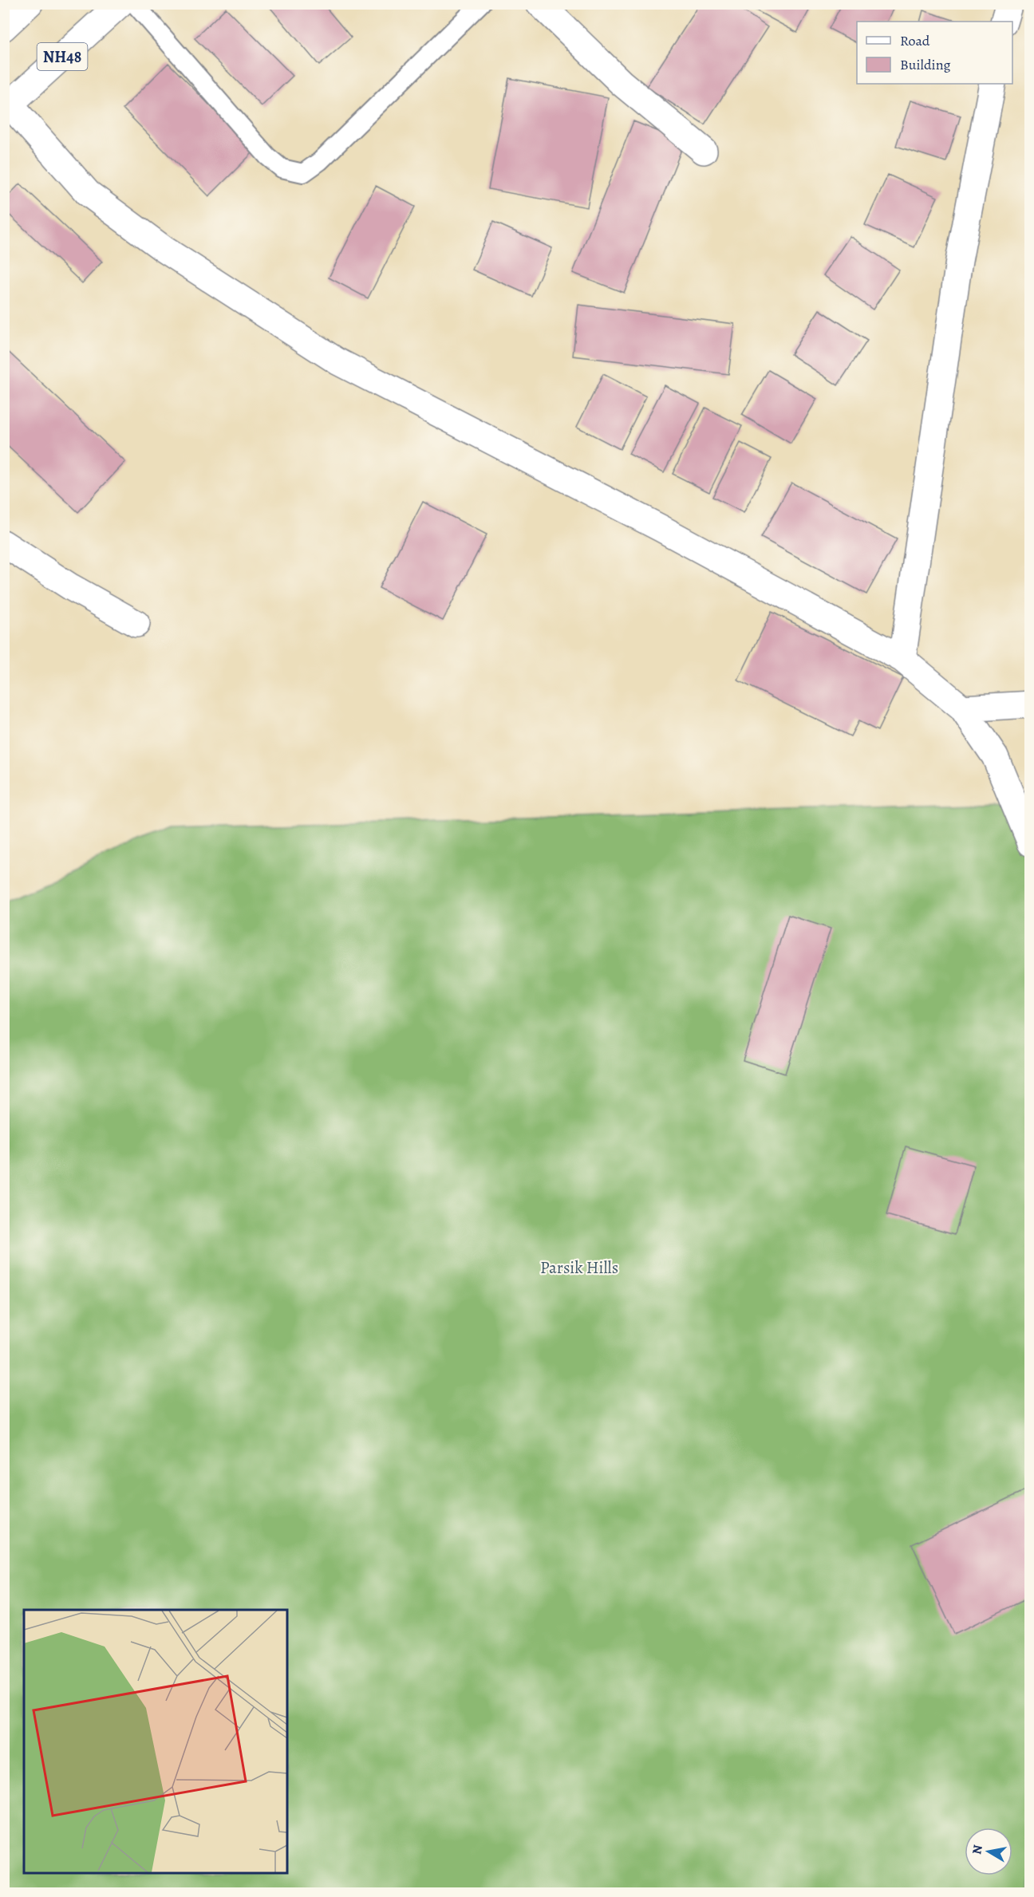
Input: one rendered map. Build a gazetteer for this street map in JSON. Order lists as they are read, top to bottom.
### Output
{
  "streets": {
    "main road": ["NH48"]
  },
  "parks": ["Parsik Hills"],
  "legend": ["Road", "Building"],
  "north": "left"
}
